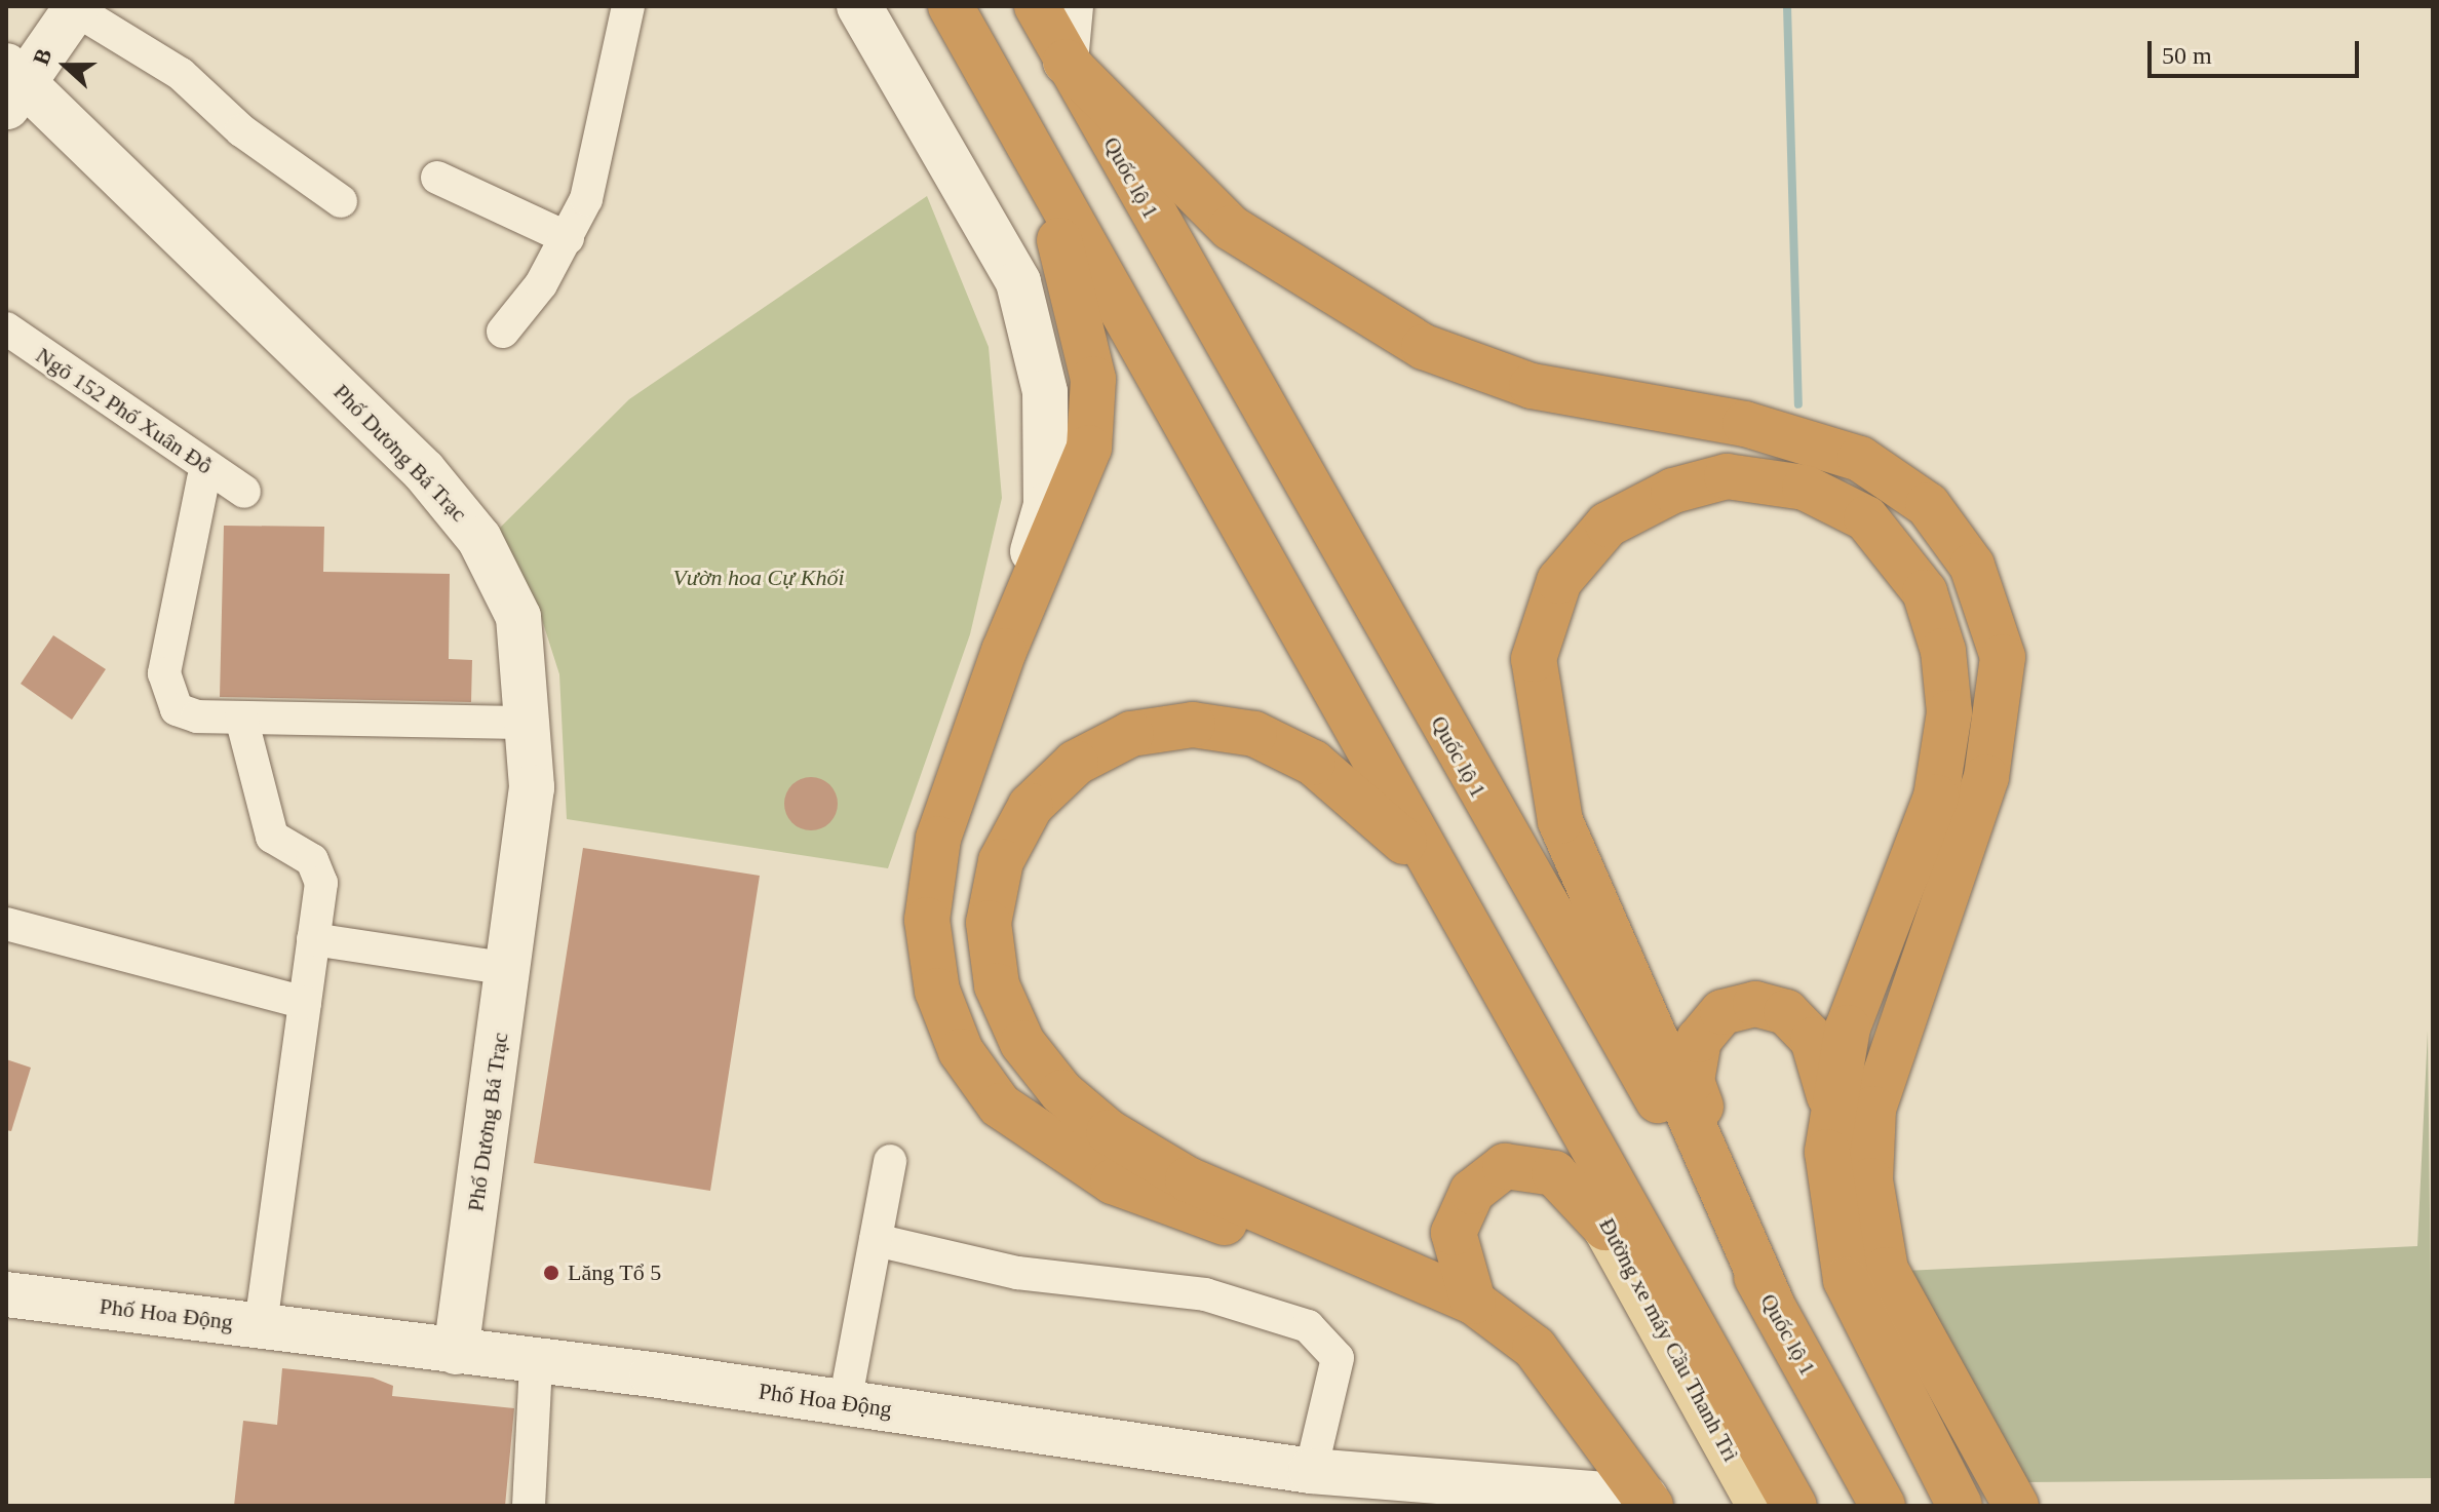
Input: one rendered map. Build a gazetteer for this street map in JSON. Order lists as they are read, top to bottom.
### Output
{
  "streets": {
    "highway": ["Quốc lộ 1"],
    "main road": ["Đường xe máy Cầu Thanh Trì"],
    "street": ["Ngõ 152 Phố Xuân Đỗ", "Phố Dương Bá Trạc", "Phố Hoa Động"]
  },
  "crossings": [
    ["Phố Dương Bá Trạc", "Phố Hoa Động"]
  ],
  "parks": ["Vườn hoa Cự Khối"],
  "places": ["Lăng Tổ 5"],
  "scale_bar": "50 m",
  "north": "left"
}
